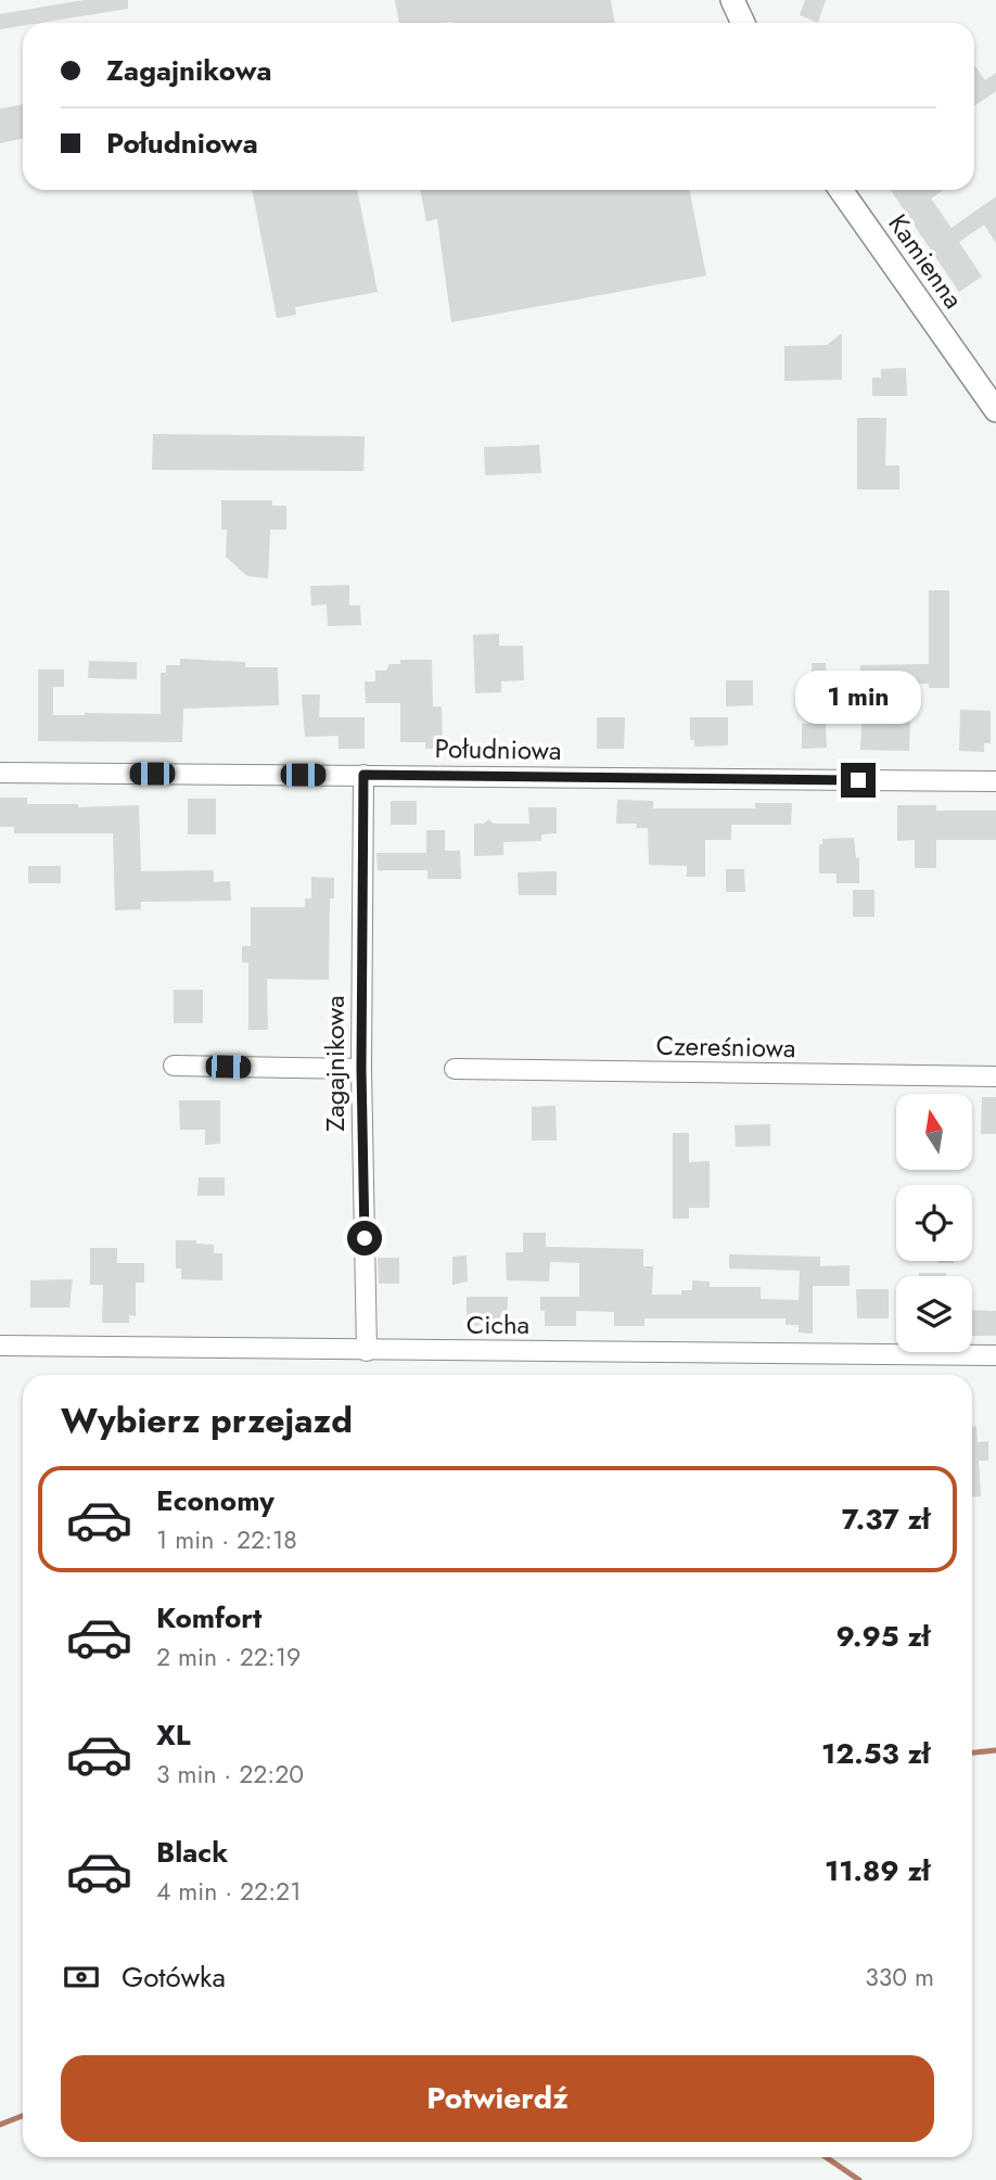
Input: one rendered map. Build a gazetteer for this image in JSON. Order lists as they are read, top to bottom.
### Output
{
  "streets": {
    "street": [
      "Kamienna",
      "Południowa",
      "Czereśniowa",
      "Zagajnikowa",
      "Cicha"
    ]
  },
  "crossings": [
    ["Południowa", "Zagajnikowa"],
    ["Zagajnikowa", "Cicha"]
  ],
  "north": "top",
  "page": {
    "banner": ["Zagajnikowa", "Południowa"],
    "bubble": "1 min",
    "heading": "Wybierz przejazd",
    "list": [
      {
        "name": "Economy",
        "note": "1 min · 22:18",
        "value": "7.37 zł"
      },
      {
        "name": "Komfort",
        "note": "2 min · 22:19",
        "value": "9.95 zł"
      },
      {
        "name": "XL",
        "note": "3 min · 22:20",
        "value": "12.53 zł"
      },
      {
        "name": "Black",
        "note": "4 min · 22:21",
        "value": "11.89 zł"
      }
    ],
    "pay": ["Gotówka", "330 m"],
    "buttons": "Potwierdź"
  }
}
